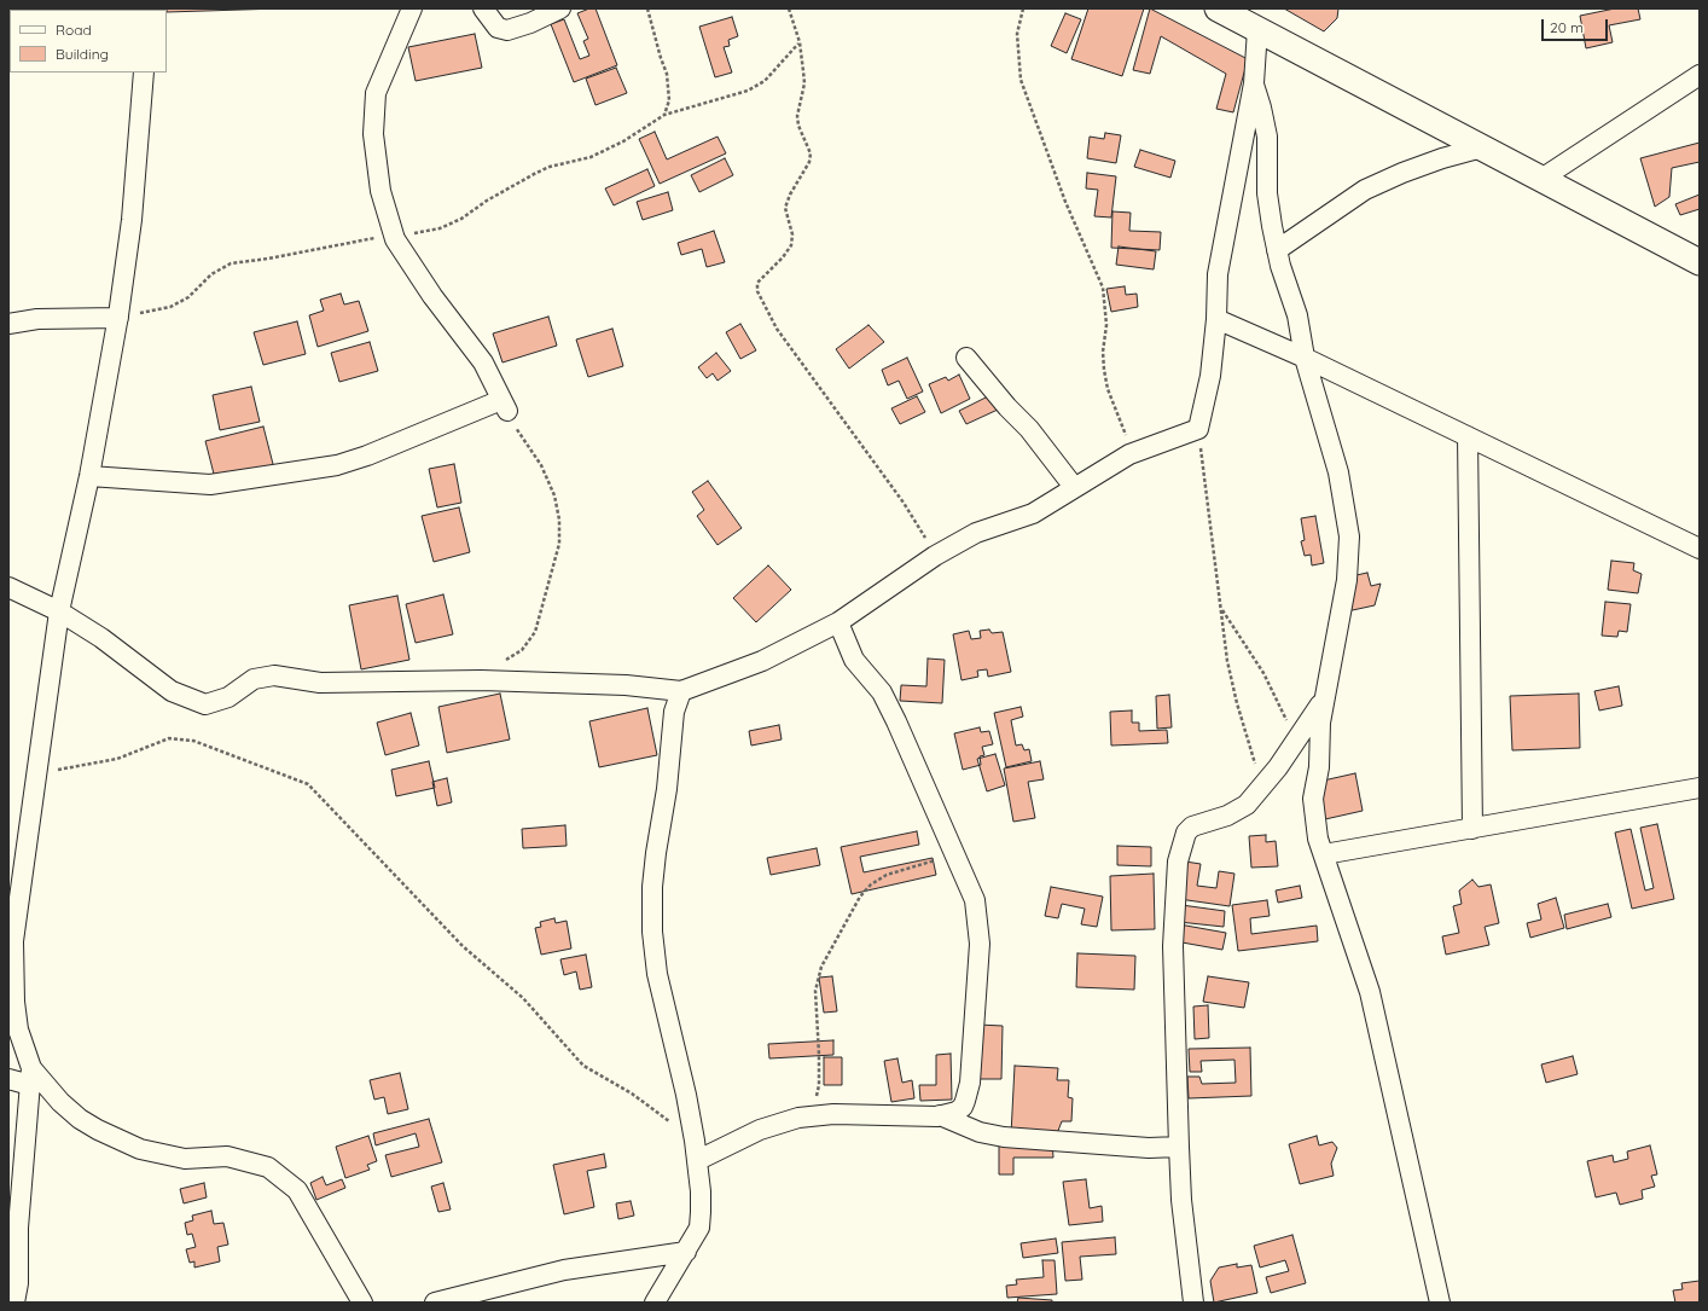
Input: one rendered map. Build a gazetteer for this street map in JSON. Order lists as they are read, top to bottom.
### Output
{
  "legend": ["Road", "Building"],
  "scale_bar": "20 m"
}
